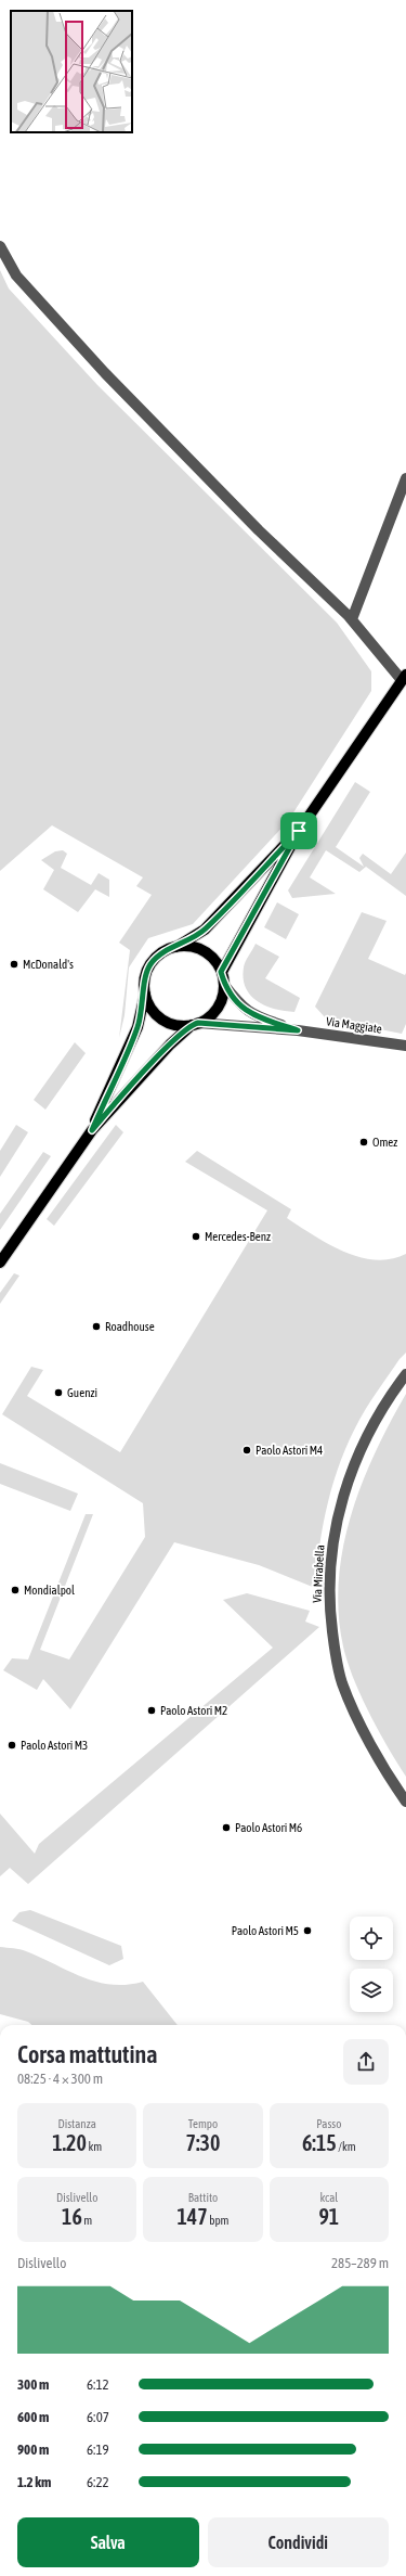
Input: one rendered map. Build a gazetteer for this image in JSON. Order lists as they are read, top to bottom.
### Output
{
  "streets": {
    "street": ["Via Maggiate", "Via Mirabella"]
  },
  "places": [
    "McDonald's",
    "Omez",
    "Mercedes-Benz",
    "Roadhouse",
    "Guenzi",
    "Paolo Astori M4",
    "Mondialpol",
    "Paolo Astori M2",
    "Paolo Astori M3",
    "Paolo Astori M6",
    "Paolo Astori M5"
  ],
  "page": {
    "heading": ["Corsa mattutina", "08:25 · 4 × 300 m"],
    "stats": [
      ["Distanza", "1.20 km"],
      ["Tempo", "7:30"],
      ["Passo", "6:15 /km"],
      ["Dislivello", "16 m"],
      ["Battito", "147 bpm"],
      ["kcal", "91"]
    ],
    "chart": ["Dislivello", "285–289 m"],
    "list": [
      {
        "name": "300 m",
        "note": "6:12"
      },
      {
        "name": "600 m",
        "note": "6:07"
      },
      {
        "name": "900 m",
        "note": "6:19"
      },
      {
        "name": "1.2 km",
        "note": "6:22"
      }
    ],
    "buttons": ["Salva", "Condividi"]
  }
}
